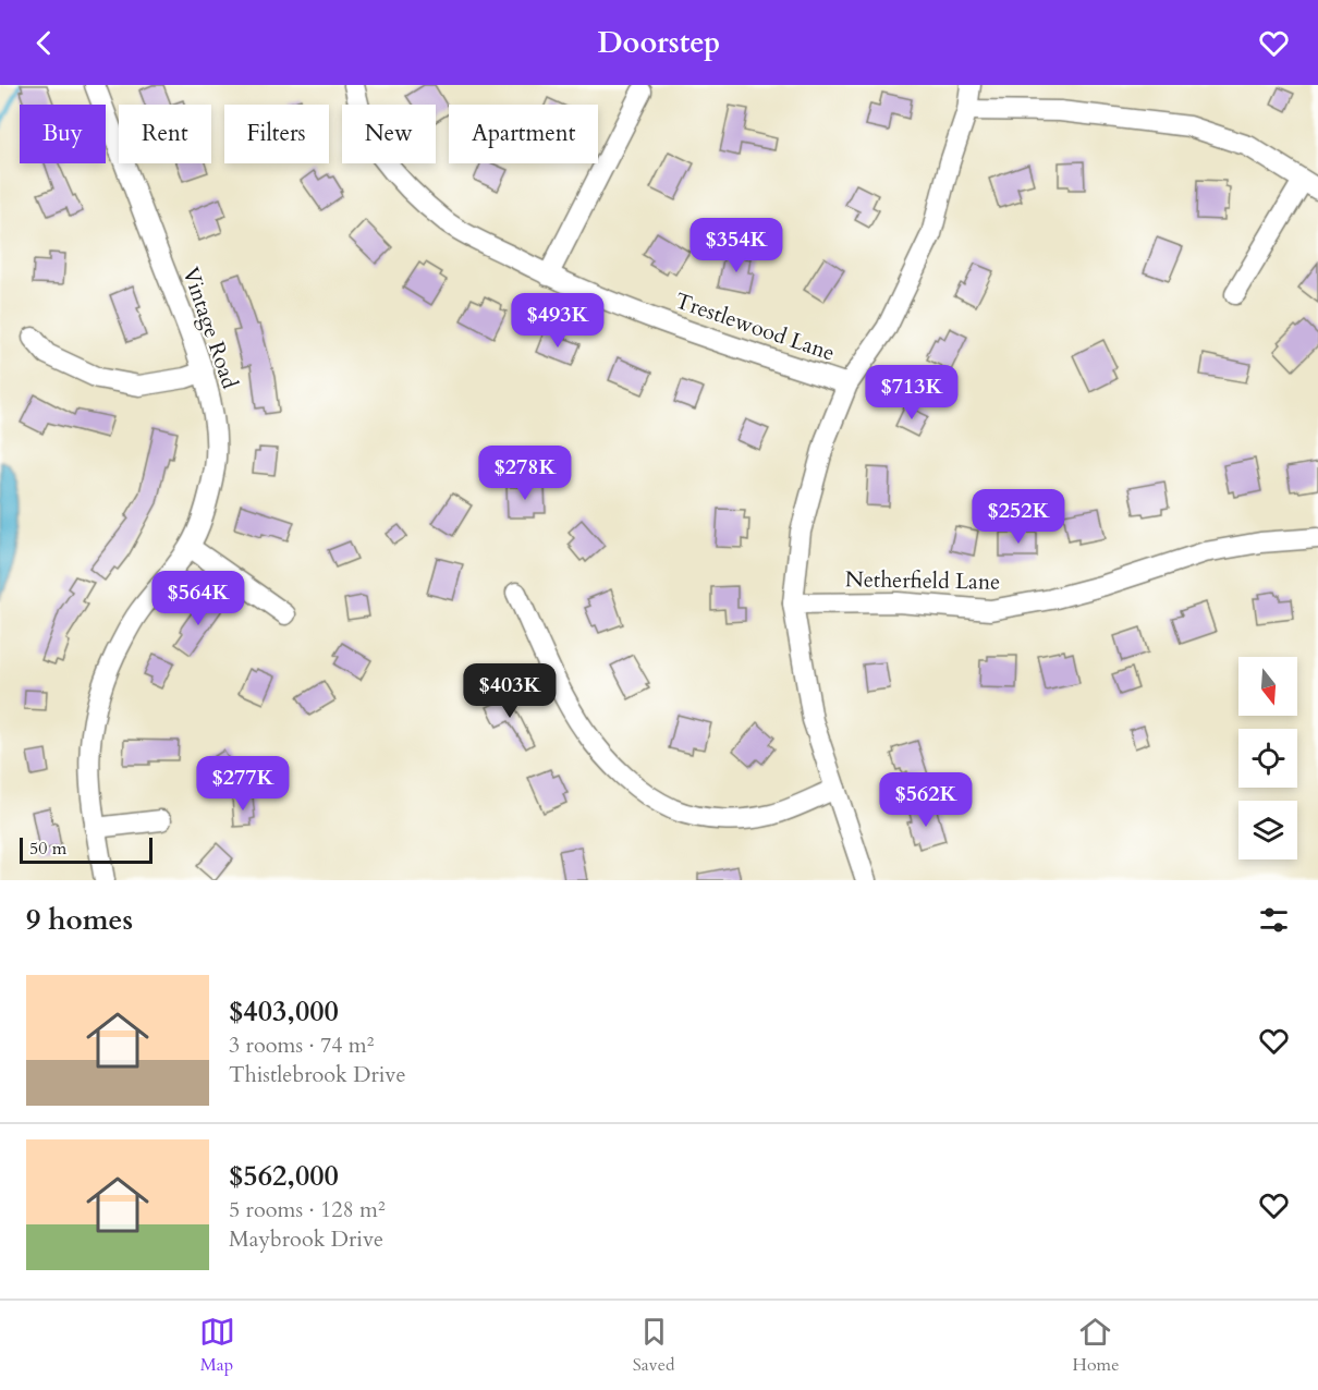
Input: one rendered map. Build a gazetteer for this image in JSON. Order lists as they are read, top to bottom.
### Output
{
  "streets": {
    "street": ["Trestlewood Lane", "Vintage Road", "Netherfield Lane"]
  },
  "scale_bar": "50 m",
  "north": "bottom",
  "page": {
    "header": "Doorstep",
    "chip": [
      "Buy",
      "Rent",
      "Filters",
      "New",
      "Apartment"
    ],
    "price": [
      "$354K",
      "$493K",
      "$713K",
      "$278K",
      "$252K",
      "$564K",
      "$403K",
      "$277K",
      "$562K"
    ],
    "scale": "50 m",
    "heading": "9 homes",
    "list": [
      {
        "name": "$403,000",
        "note": "3 rooms · 74 m² · Thistlebrook Drive"
      },
      {
        "name": "$562,000",
        "note": "5 rooms · 128 m² · Maybrook Drive"
      }
    ],
    "tabs": ["Map", "Saved", "Home"]
  }
}
